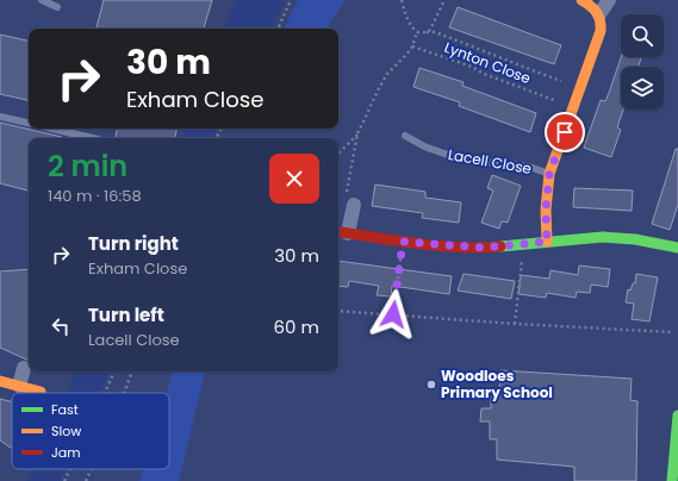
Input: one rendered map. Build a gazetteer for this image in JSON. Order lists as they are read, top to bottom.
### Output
{
  "streets": {
    "street": ["Lacell Close"],
    "path": ["Lynton Close"]
  },
  "places": ["Woodloes Primary School"],
  "legend": ["Fast", "Slow", "Jam"],
  "page": {
    "turn": ["30 m", "Exham Close"],
    "heading": ["2 min", "140 m · 16:58"],
    "list": [
      {
        "name": "Turn right",
        "note": "Exham Close",
        "value": "30 m"
      },
      {
        "name": "Turn left",
        "note": "Lacell Close",
        "value": "60 m"
      }
    ]
  }
}
